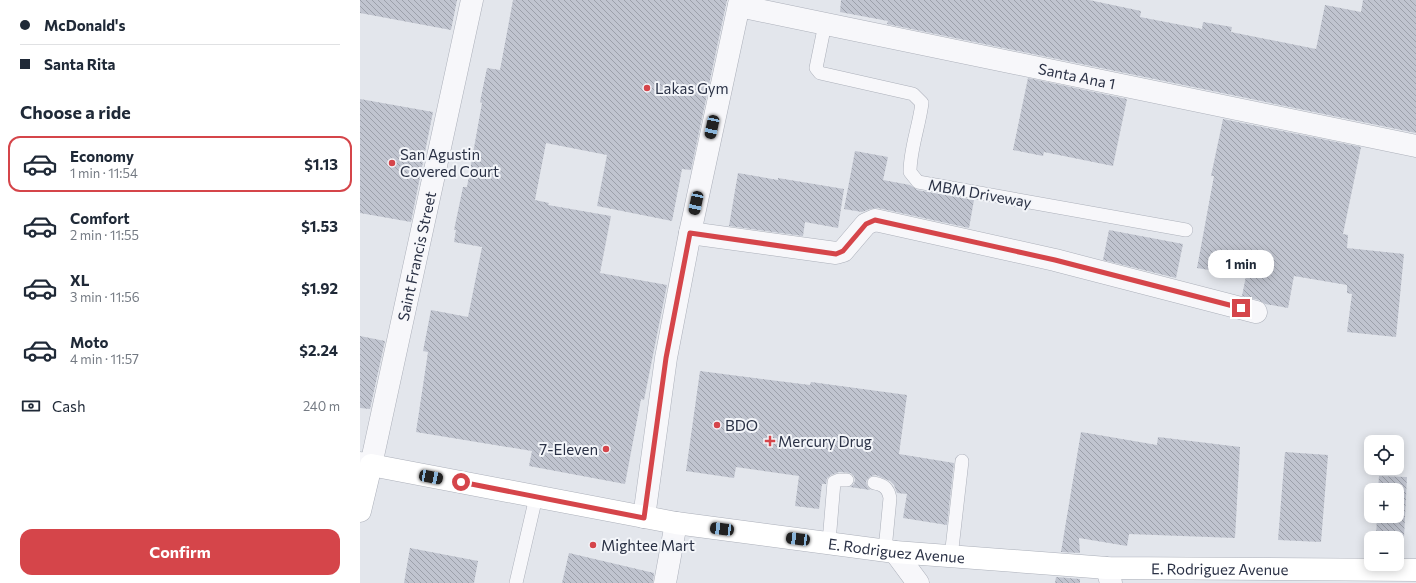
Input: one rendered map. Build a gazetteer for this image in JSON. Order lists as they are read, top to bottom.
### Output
{
  "streets": {
    "main road": ["E. Rodriguez Avenue"],
    "street": ["Santa Ana 1", "Saint Francis Street"],
    "lane": ["MBM Driveway"]
  },
  "crossings": [
    ["Santa Ana 1", "MBM Driveway"],
    ["Saint Francis Street", "E. Rodriguez Avenue"]
  ],
  "places": {
    "other": [
      "Lakas Gym",
      "San Agustin Covered Court",
      "BDO",
      "7-Eleven",
      "Mightee Mart"
    ],
    "health": ["Mercury Drug"]
  },
  "page": {
    "banner": ["McDonald's", "Santa Rita"],
    "heading": "Choose a ride",
    "list": [
      {
        "name": "Economy",
        "note": "1 min · 11:54",
        "value": "$1.13"
      },
      {
        "name": "Comfort",
        "note": "2 min · 11:55",
        "value": "$1.53"
      },
      {
        "name": "XL",
        "note": "3 min · 11:56",
        "value": "$1.92"
      },
      {
        "name": "Moto",
        "note": "4 min · 11:57",
        "value": "$2.24"
      }
    ],
    "bubble": "1 min",
    "pay": ["Cash", "240 m"],
    "map_buttons": ["+", "−"],
    "buttons": "Confirm"
  }
}
